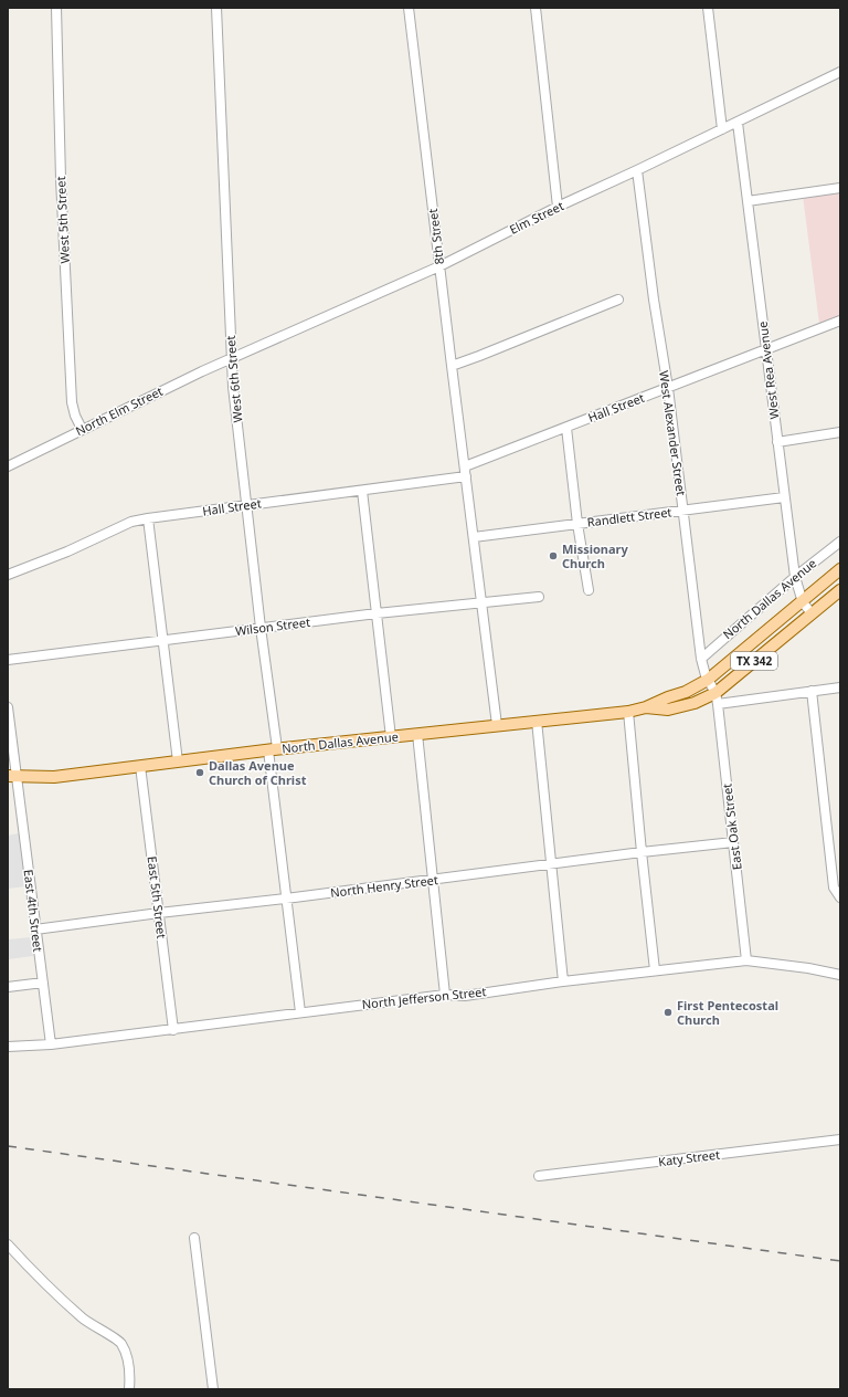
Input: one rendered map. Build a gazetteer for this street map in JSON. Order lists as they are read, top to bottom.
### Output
{
  "streets": {
    "main road": ["North Dallas Avenue", "TX 342"],
    "street": [
      "Elm Street",
      "West 5th Street",
      "8th Street",
      "West Rea Avenue",
      "West 6th Street",
      "Hall Street",
      "North Elm Street",
      "West Alexander Street",
      "Randlett Street",
      "Wilson Street",
      "East Oak Street",
      "North Henry Street",
      "East 5th Street",
      "East 4th Street",
      "North Jefferson Street",
      "Katy Street"
    ]
  },
  "crossings": [
    ["Elm Street", "8th Street"],
    ["Elm Street", "West Rea Avenue"],
    ["Elm Street", "West 6th Street"],
    ["Elm Street", "North Elm Street"],
    ["Elm Street", "West Alexander Street"],
    ["West 5th Street", "North Elm Street"],
    ["8th Street", "Hall Street"],
    ["West Rea Avenue", "Hall Street"],
    ["West Rea Avenue", "Randlett Street"],
    ["West Rea Avenue", "North Dallas Avenue"],
    ["West 6th Street", "Hall Street"],
    ["West 6th Street", "North Elm Street"],
    ["West 6th Street", "North Dallas Avenue"],
    ["West 6th Street", "Wilson Street"],
    ["West 6th Street", "North Henry Street"],
    ["West 6th Street", "North Jefferson Street"],
    ["Hall Street", "West Alexander Street"],
    ["West Alexander Street", "Randlett Street"],
    ["West Alexander Street", "North Dallas Avenue"],
    ["West Alexander Street", "East Oak Street"],
    ["North Dallas Avenue", "East Oak Street"],
    ["North Dallas Avenue", "East 5th Street"],
    ["North Dallas Avenue", "East 4th Street"],
    ["East Oak Street", "North Henry Street"],
    ["East Oak Street", "North Jefferson Street"],
    ["North Henry Street", "East 5th Street"],
    ["North Henry Street", "East 4th Street"],
    ["East 5th Street", "North Jefferson Street"],
    ["East 4th Street", "North Jefferson Street"]
  ],
  "places": ["Missionary Church", "Dallas Avenue Church of Christ", "First Pentecostal Church"]
}
